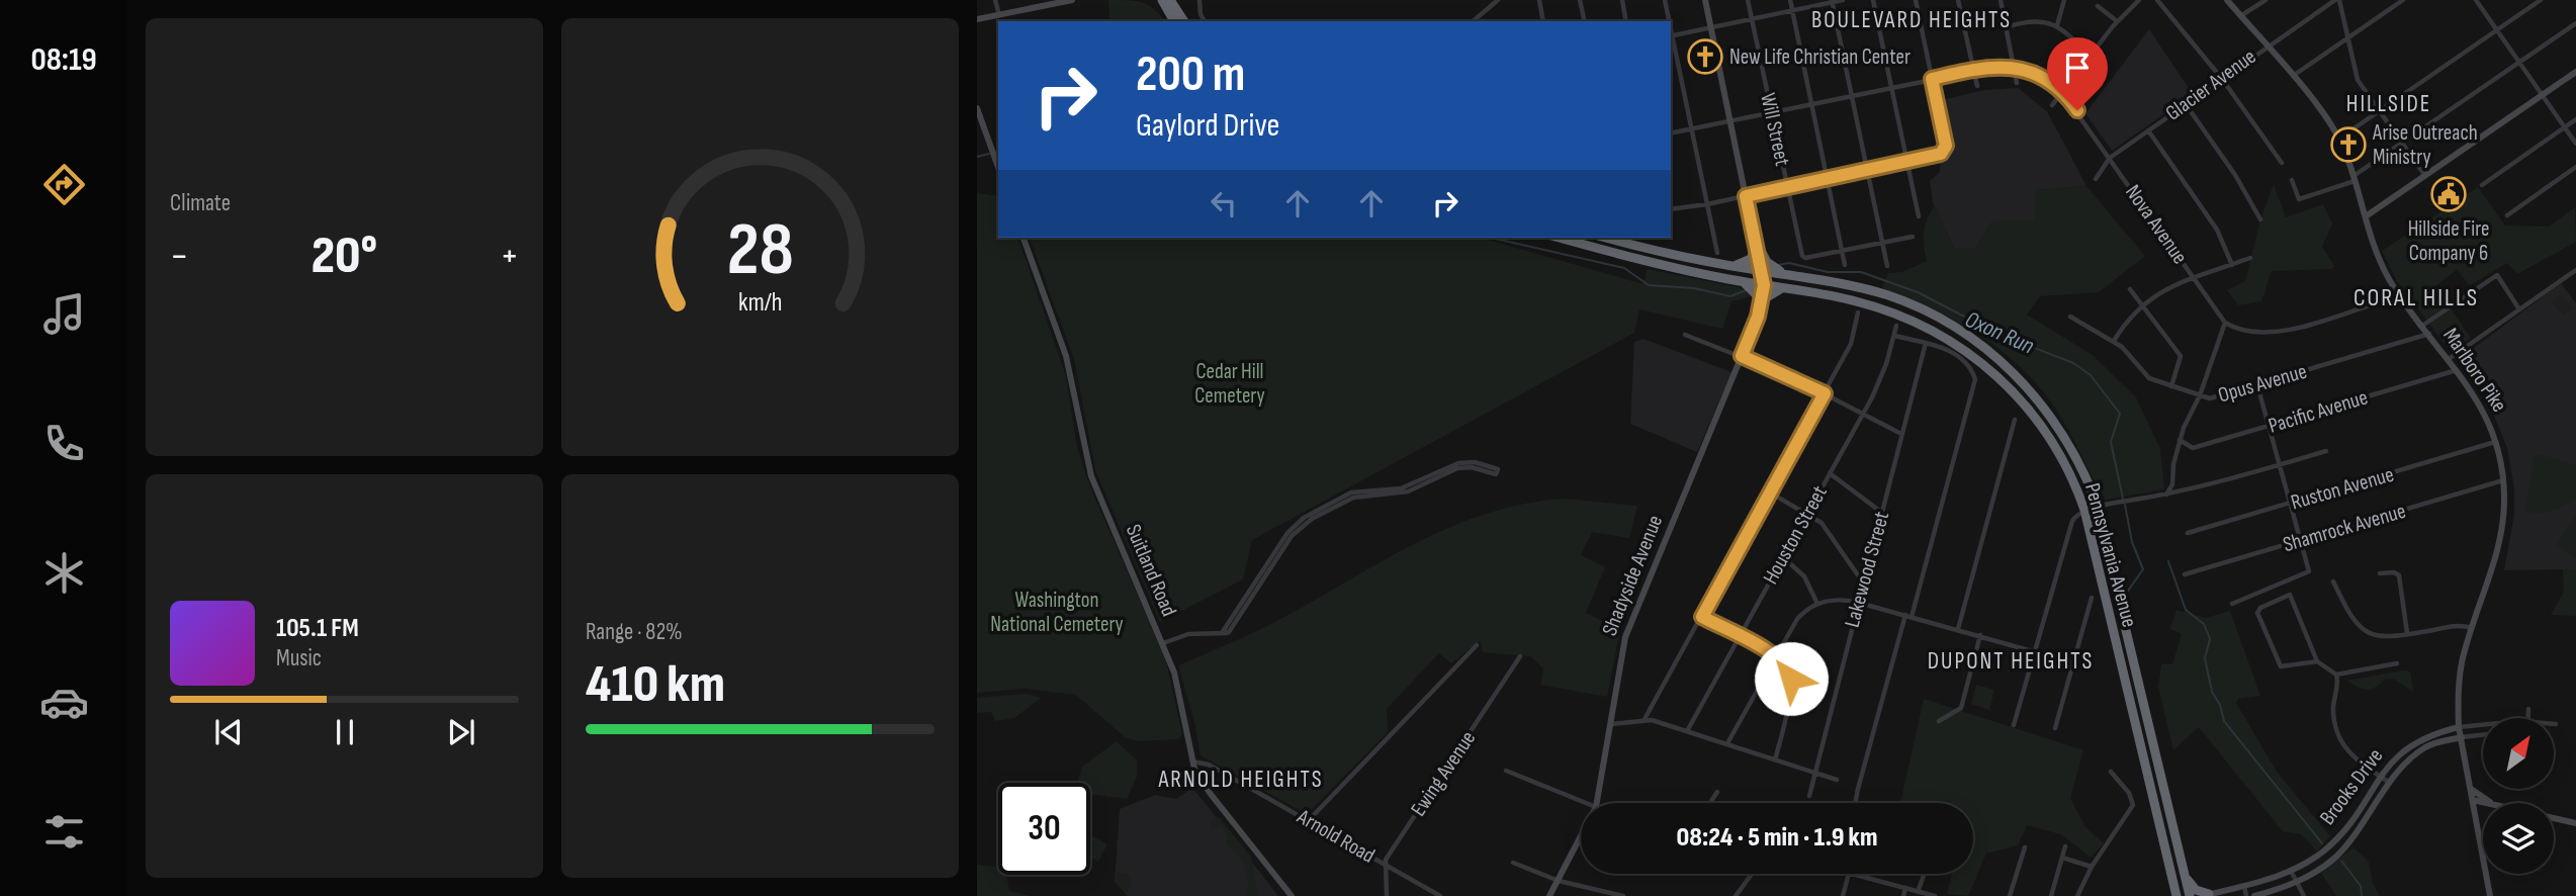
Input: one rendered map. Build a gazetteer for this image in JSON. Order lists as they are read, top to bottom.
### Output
{
  "streets": {
    "highway": ["Pennsylvania Avenue"],
    "main road": [
      "Marlboro Pike",
      "Suitland Road",
      "Shadyside Avenue",
      "Brooks Drive"
    ],
    "street": [
      "Glacier Avenue",
      "Will Street",
      "Nova Avenue",
      "Opus Avenue",
      "Pacific Avenue",
      "Ruston Avenue",
      "Shamrock Avenue",
      "Houston Street",
      "Lakewood Street",
      "Ewing Avenue",
      "Arnold Road"
    ]
  },
  "crossings": [
    ["Glacier Avenue", "Nova Avenue"],
    ["Glacier Avenue", "Marlboro Pike"],
    ["Will Street", "Nova Avenue"],
    ["Nova Avenue", "Shadyside Avenue"],
    ["Marlboro Pike", "Opus Avenue"],
    ["Marlboro Pike", "Pacific Avenue"],
    ["Marlboro Pike", "Ruston Avenue"],
    ["Marlboro Pike", "Shamrock Avenue"],
    ["Marlboro Pike", "Brooks Drive"],
    ["Opus Avenue", "Pacific Avenue"],
    ["Pennsylvania Avenue", "Shadyside Avenue"],
    ["Suitland Road", "Arnold Road"],
    ["Ewing Avenue", "Arnold Road"]
  ],
  "districts": [
    "BOULEVARD HEIGHTS",
    "HILLSIDE",
    "CORAL HILLS",
    "DUPONT HEIGHTS",
    "ARNOLD HEIGHTS"
  ],
  "water": ["Oxon Run"],
  "parks": ["Cedar Hill Cemetery", "Washington National Cemetery"],
  "places": {
    "church": ["New Life Christian Center", "Arise Outreach Ministry"],
    "public building": ["Hillside Fire Company 6"]
  },
  "north": "top right",
  "page": {
    "tabs": "08:19",
    "tile": [
      "Climate",
      ["Range · 82%", "410 km"]
    ],
    "turn": ["200 m", "Gaylord Drive"],
    "heat": ["−", "20°", "+"],
    "song": ["105.1 FM", "Music"],
    "limit": "30",
    "trip": "08:24 · 5 min · 1.9 km",
    "gauge": ["28", "km/h"]
  }
}
